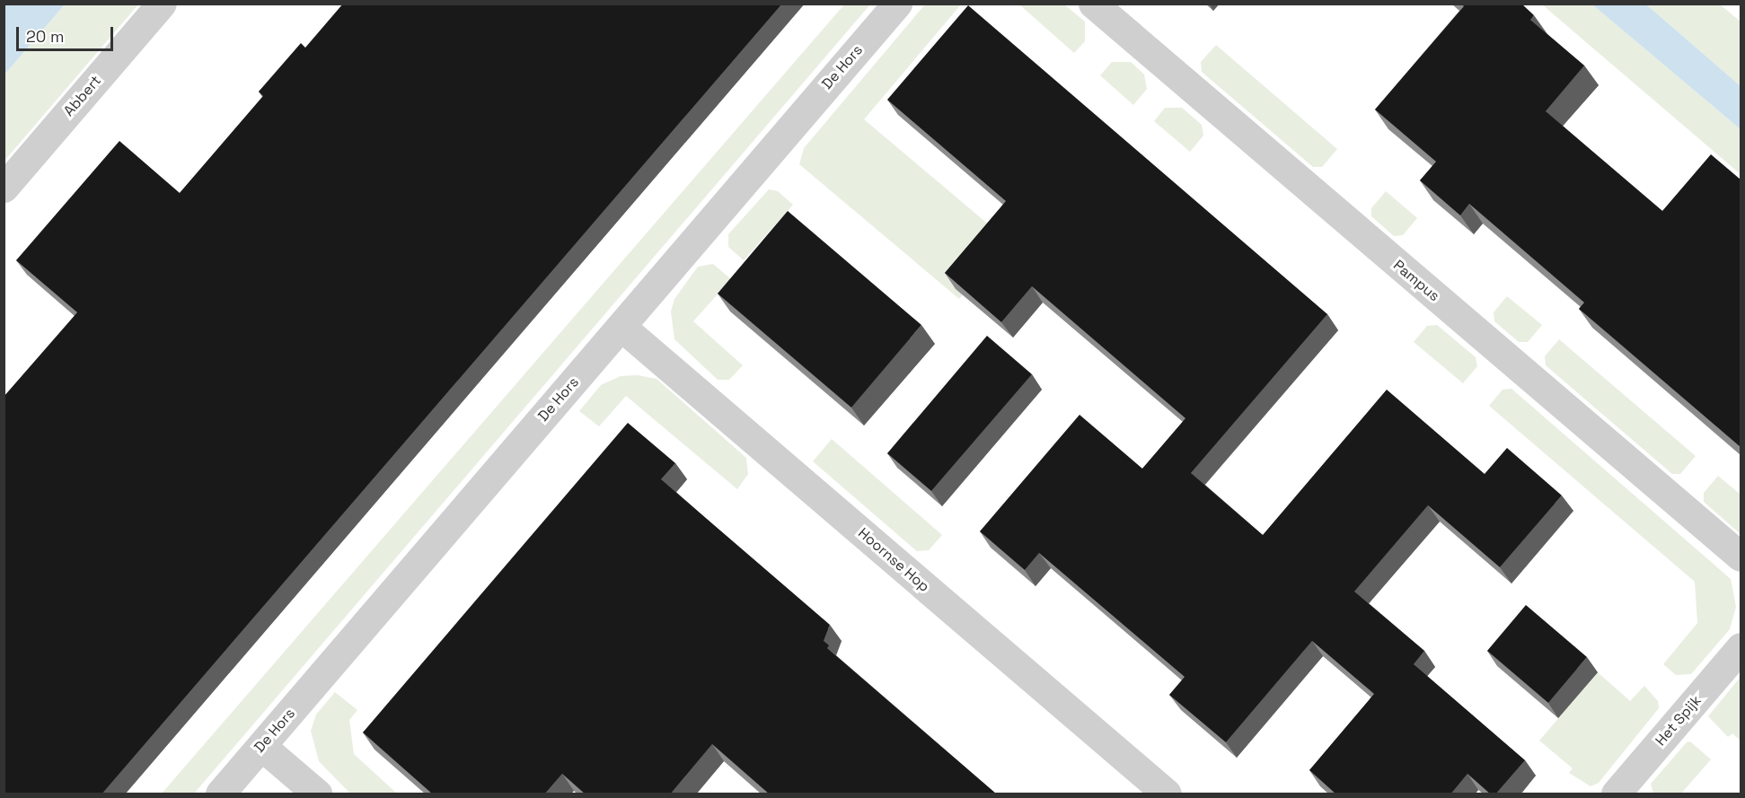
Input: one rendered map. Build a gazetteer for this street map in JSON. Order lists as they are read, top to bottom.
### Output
{
  "streets": {
    "street": [
      "De Hors",
      "Abbert",
      "Pampus",
      "Hoornse Hop",
      "Het Spijk"
    ]
  },
  "crossings": [
    ["De Hors", "Hoornse Hop"]
  ],
  "scale_bar": "20 m"
}
